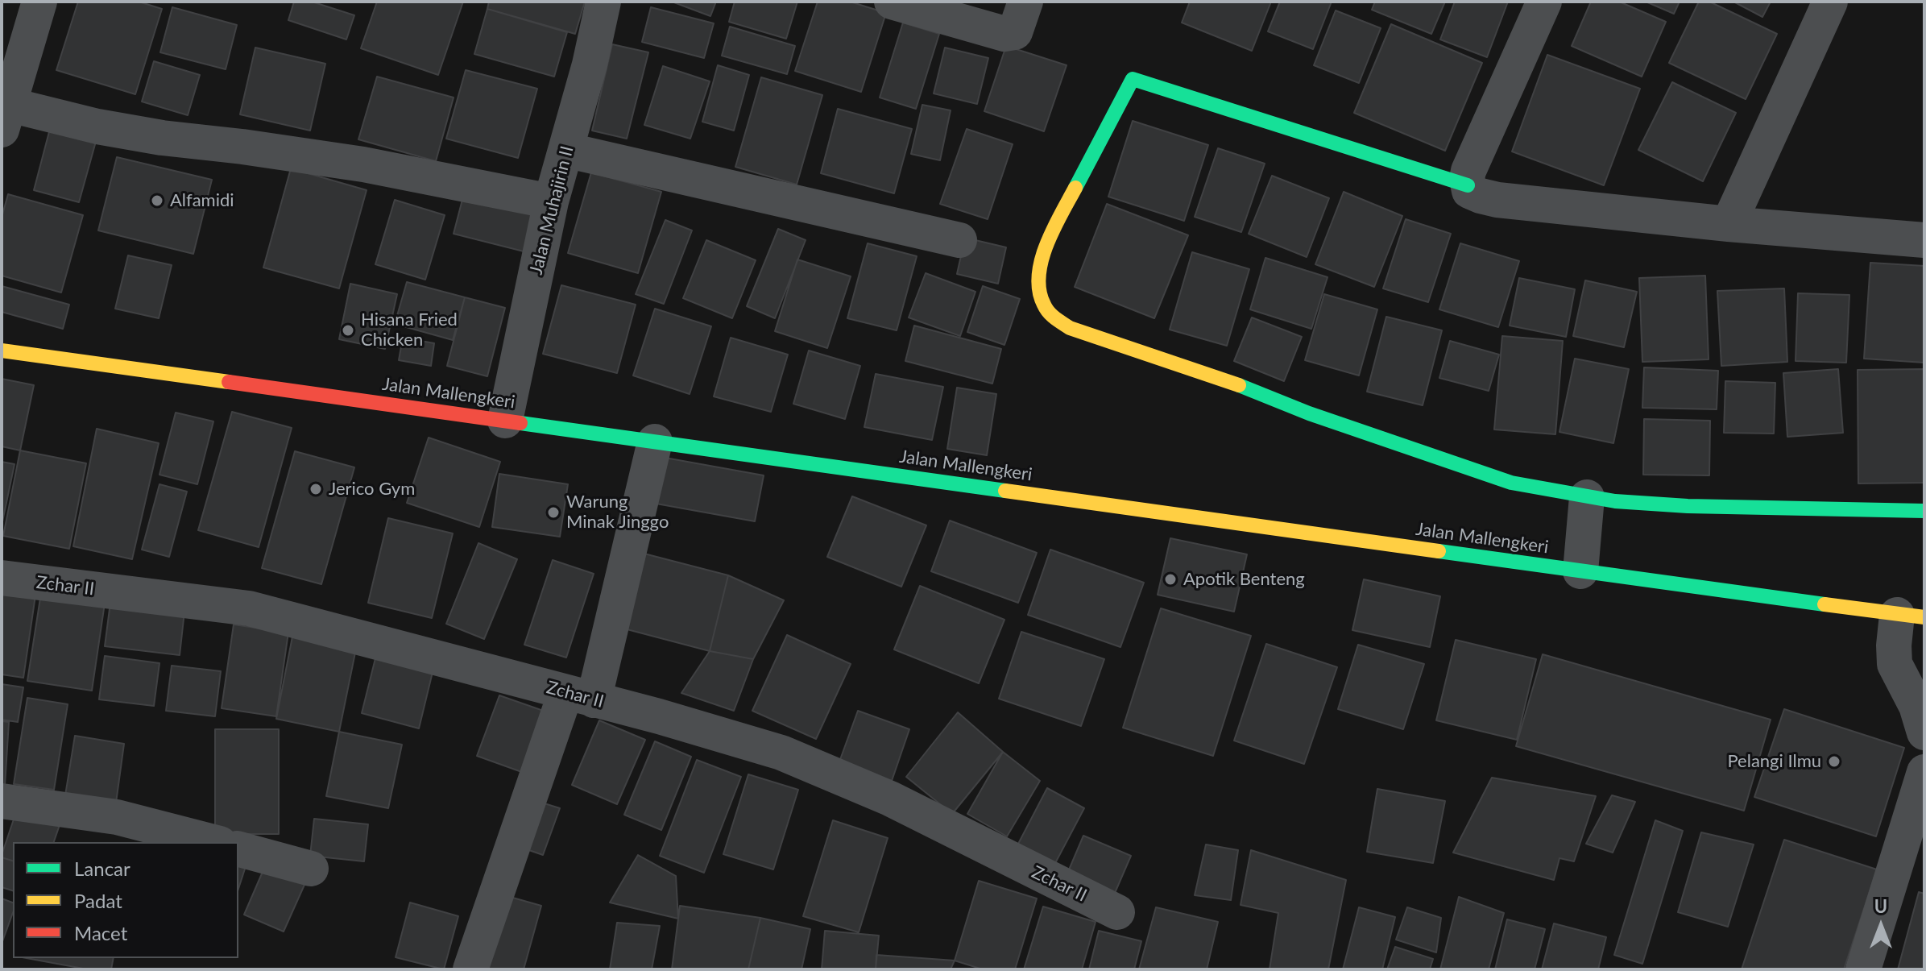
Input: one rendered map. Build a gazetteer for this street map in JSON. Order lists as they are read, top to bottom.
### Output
{
  "streets": {
    "main road": ["Jalan Mallengkeri"],
    "street": ["Jalan Muhajirin II", "Zchar II"]
  },
  "crossings": [
    ["Jalan Muhajirin II", "Jalan Mallengkeri"]
  ],
  "places": [
    "Alfamidi",
    "Hisana Fried Chicken",
    "Jerico Gym",
    "Warung Minak Jinggo",
    "Apotik Benteng",
    "Pelangi Ilmu"
  ],
  "legend": ["Lancar", "Padat", "Macet"],
  "north": "top"
}
